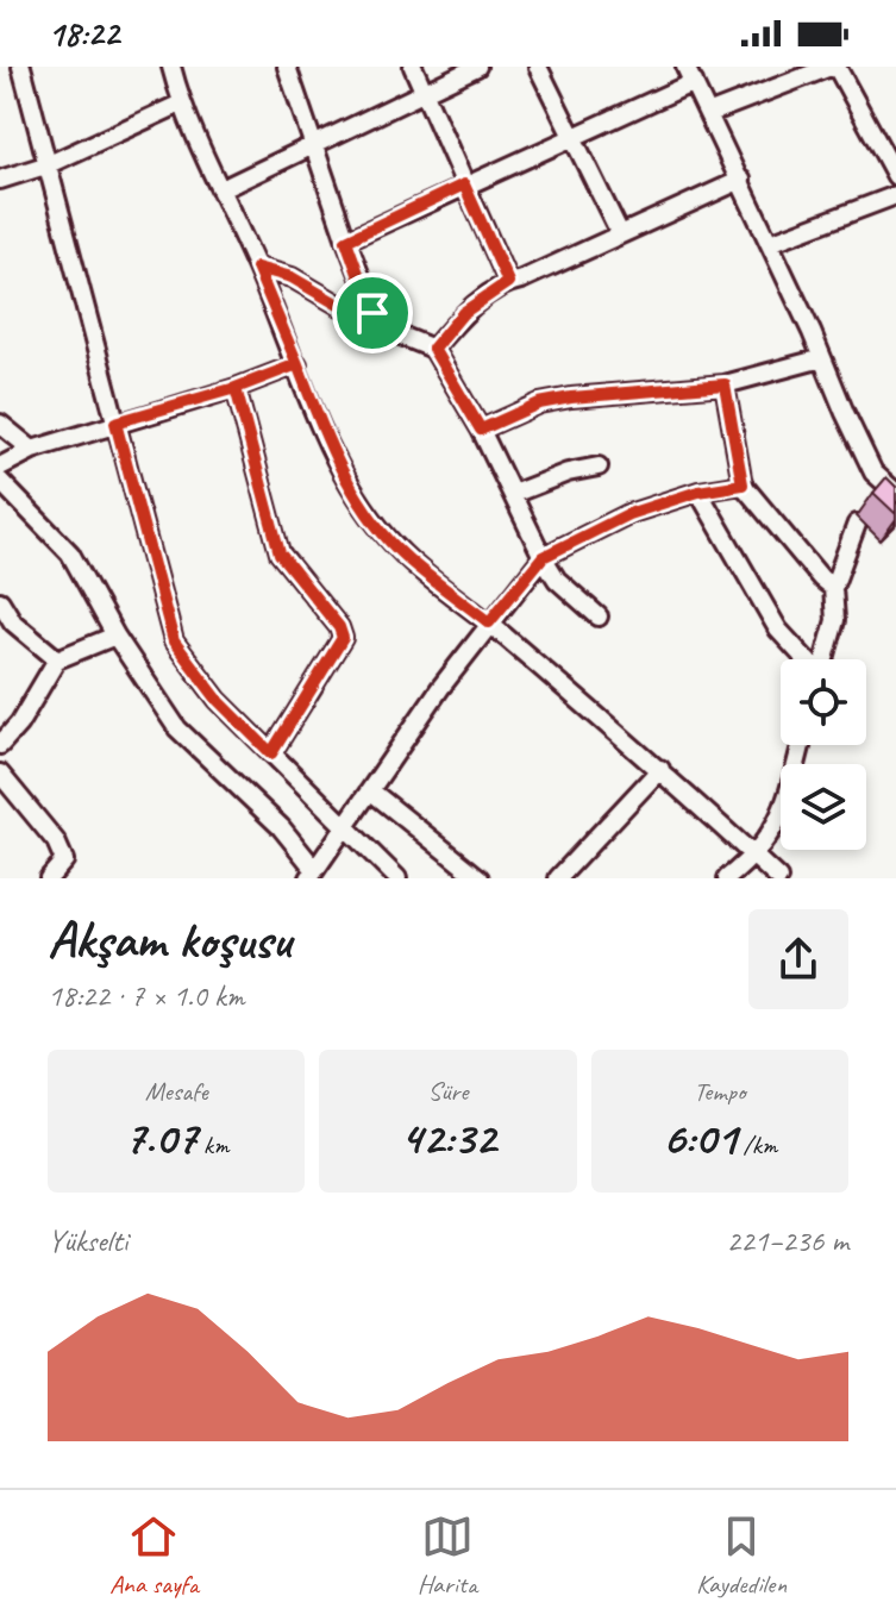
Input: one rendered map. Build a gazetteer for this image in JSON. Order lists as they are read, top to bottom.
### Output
{
  "page": {
    "status": "18:22",
    "heading": ["Akşam koşusu", "18:22 · 7 × 1.0 km"],
    "stats": [
      ["Mesafe", "7.07 km"],
      ["Süre", "42:32"],
      ["Tempo", "6:01 /km"]
    ],
    "chart": ["Yükselti", "221–236 m"],
    "tabs": ["Ana sayfa", "Harita", "Kaydedilen"]
  }
}
